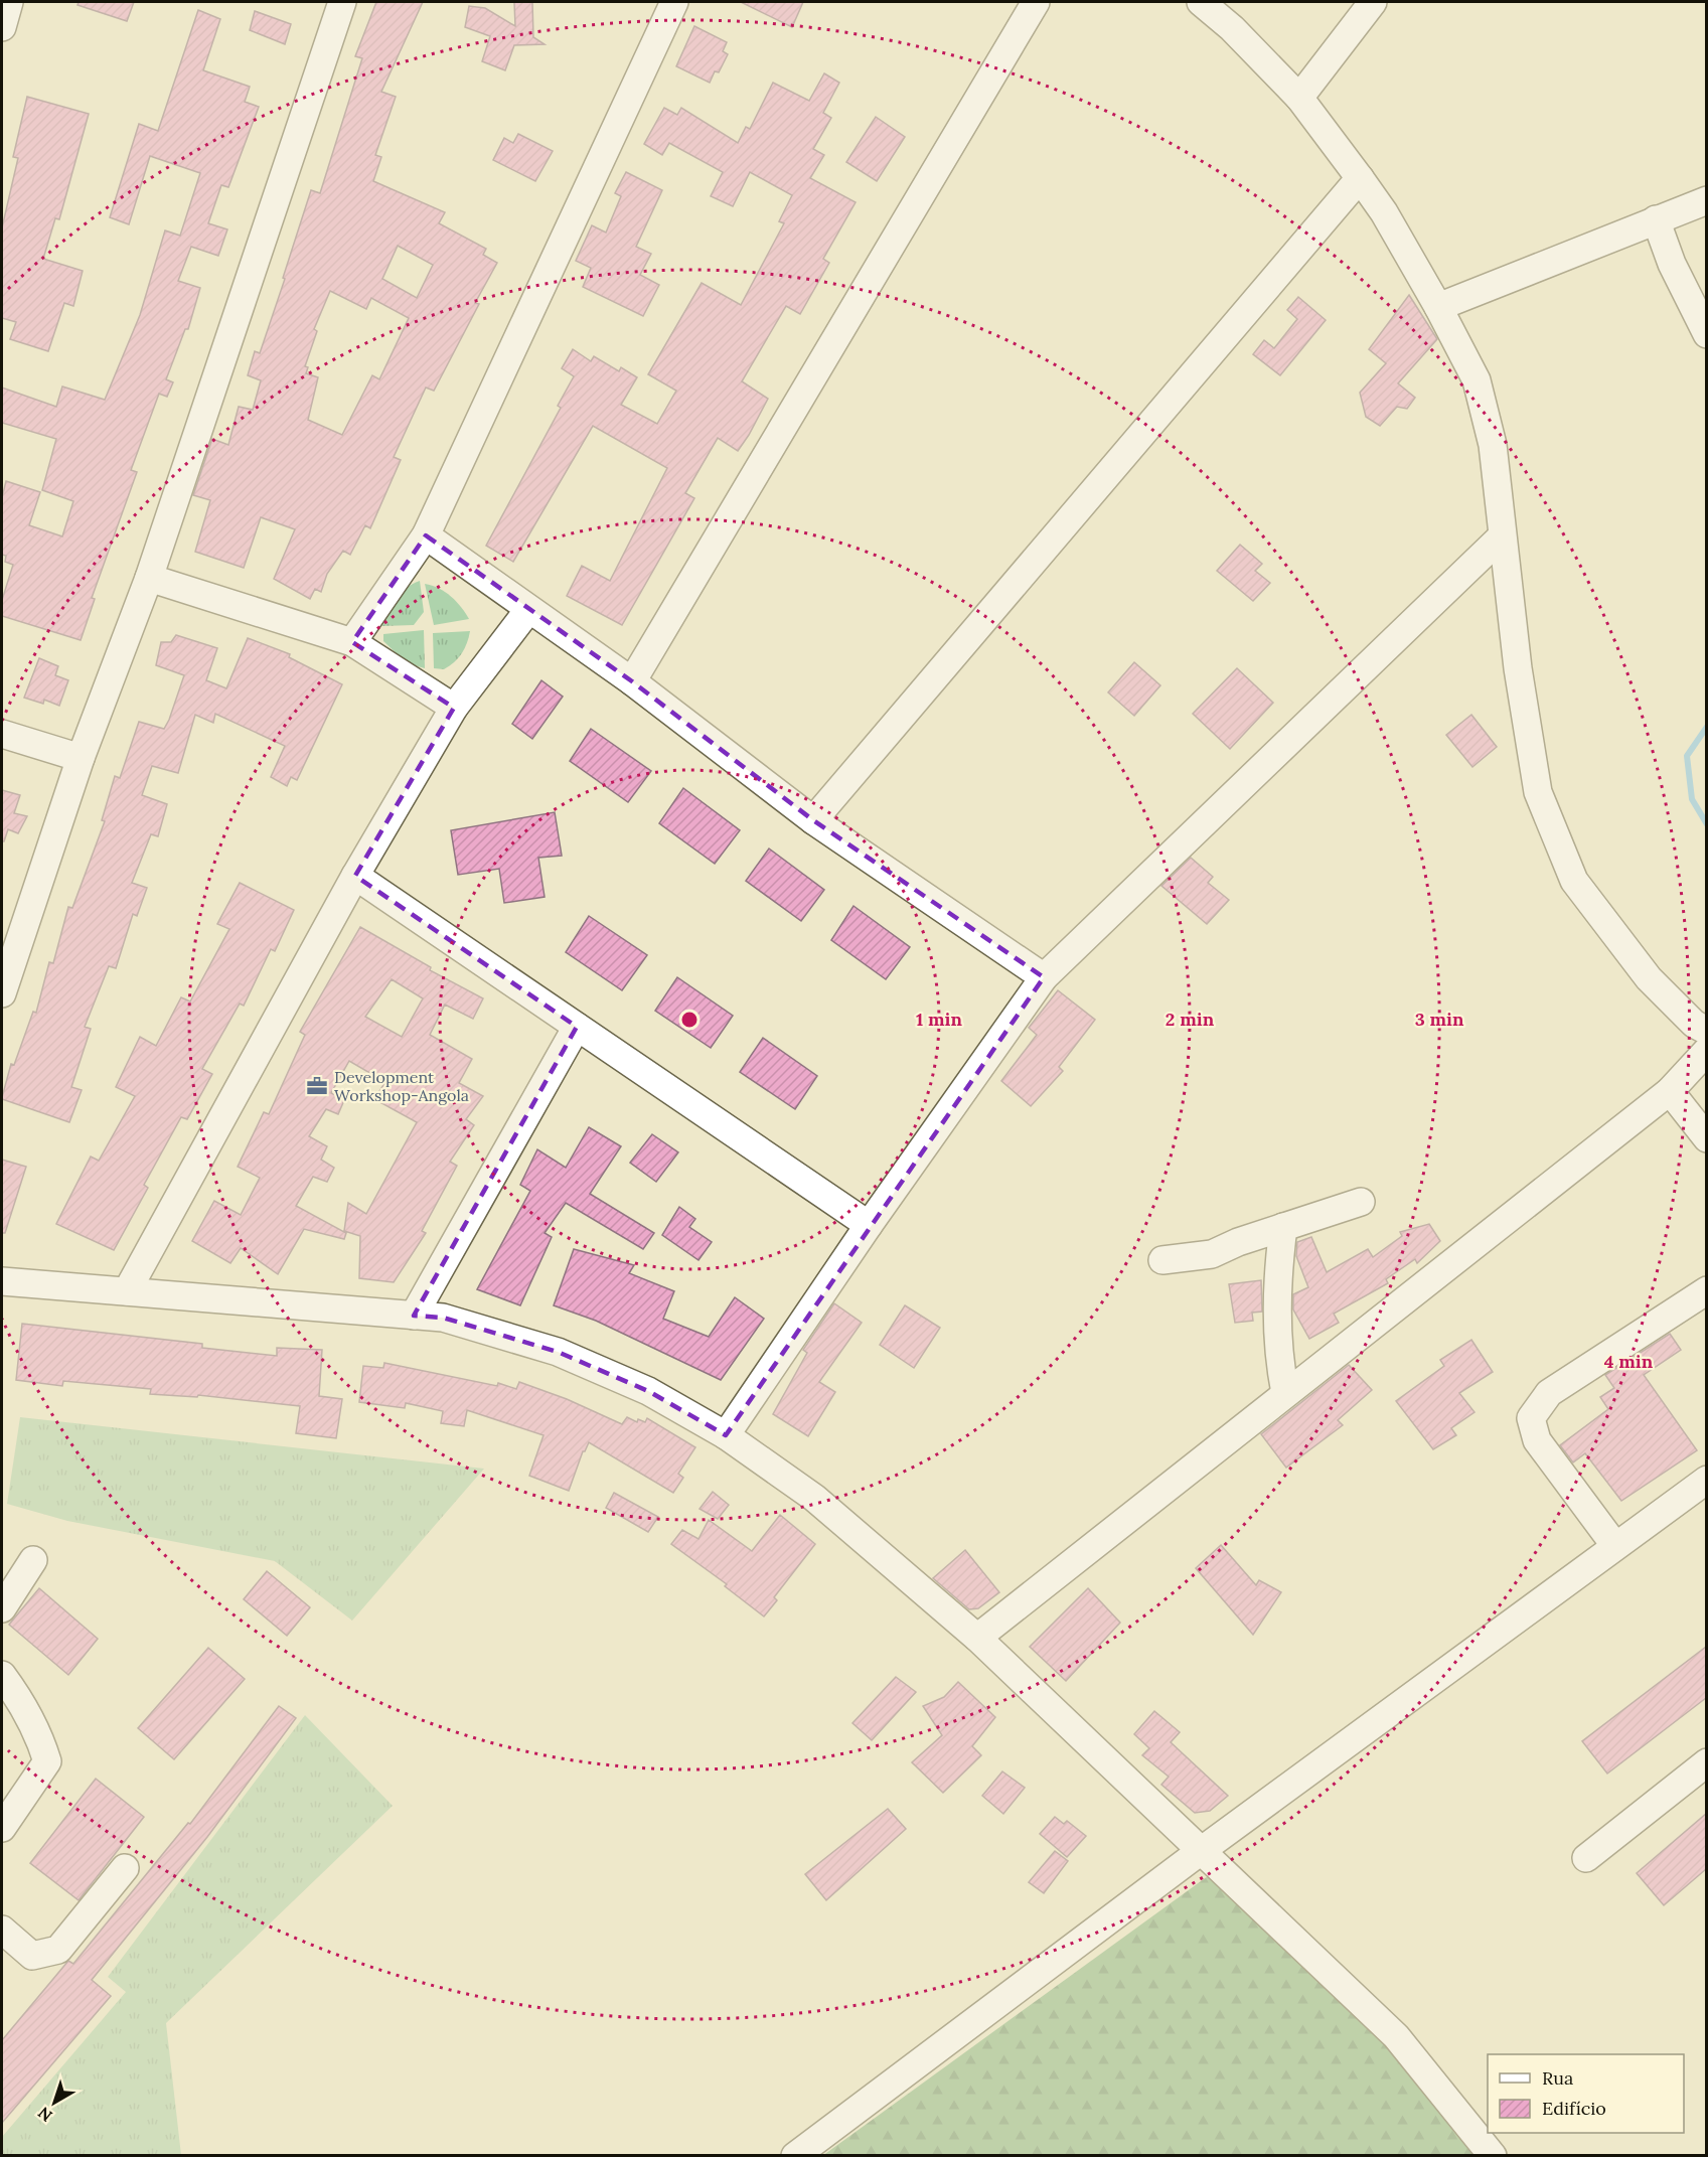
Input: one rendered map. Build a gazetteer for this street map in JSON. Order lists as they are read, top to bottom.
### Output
{
  "places": {
    "office": ["Development Workshop-Angola"]
  },
  "legend": ["Rua", "Edifício"],
  "north": "bottom left",
  "rings": [
    "1 min",
    "2 min",
    "3 min",
    "4 min"
  ]
}
